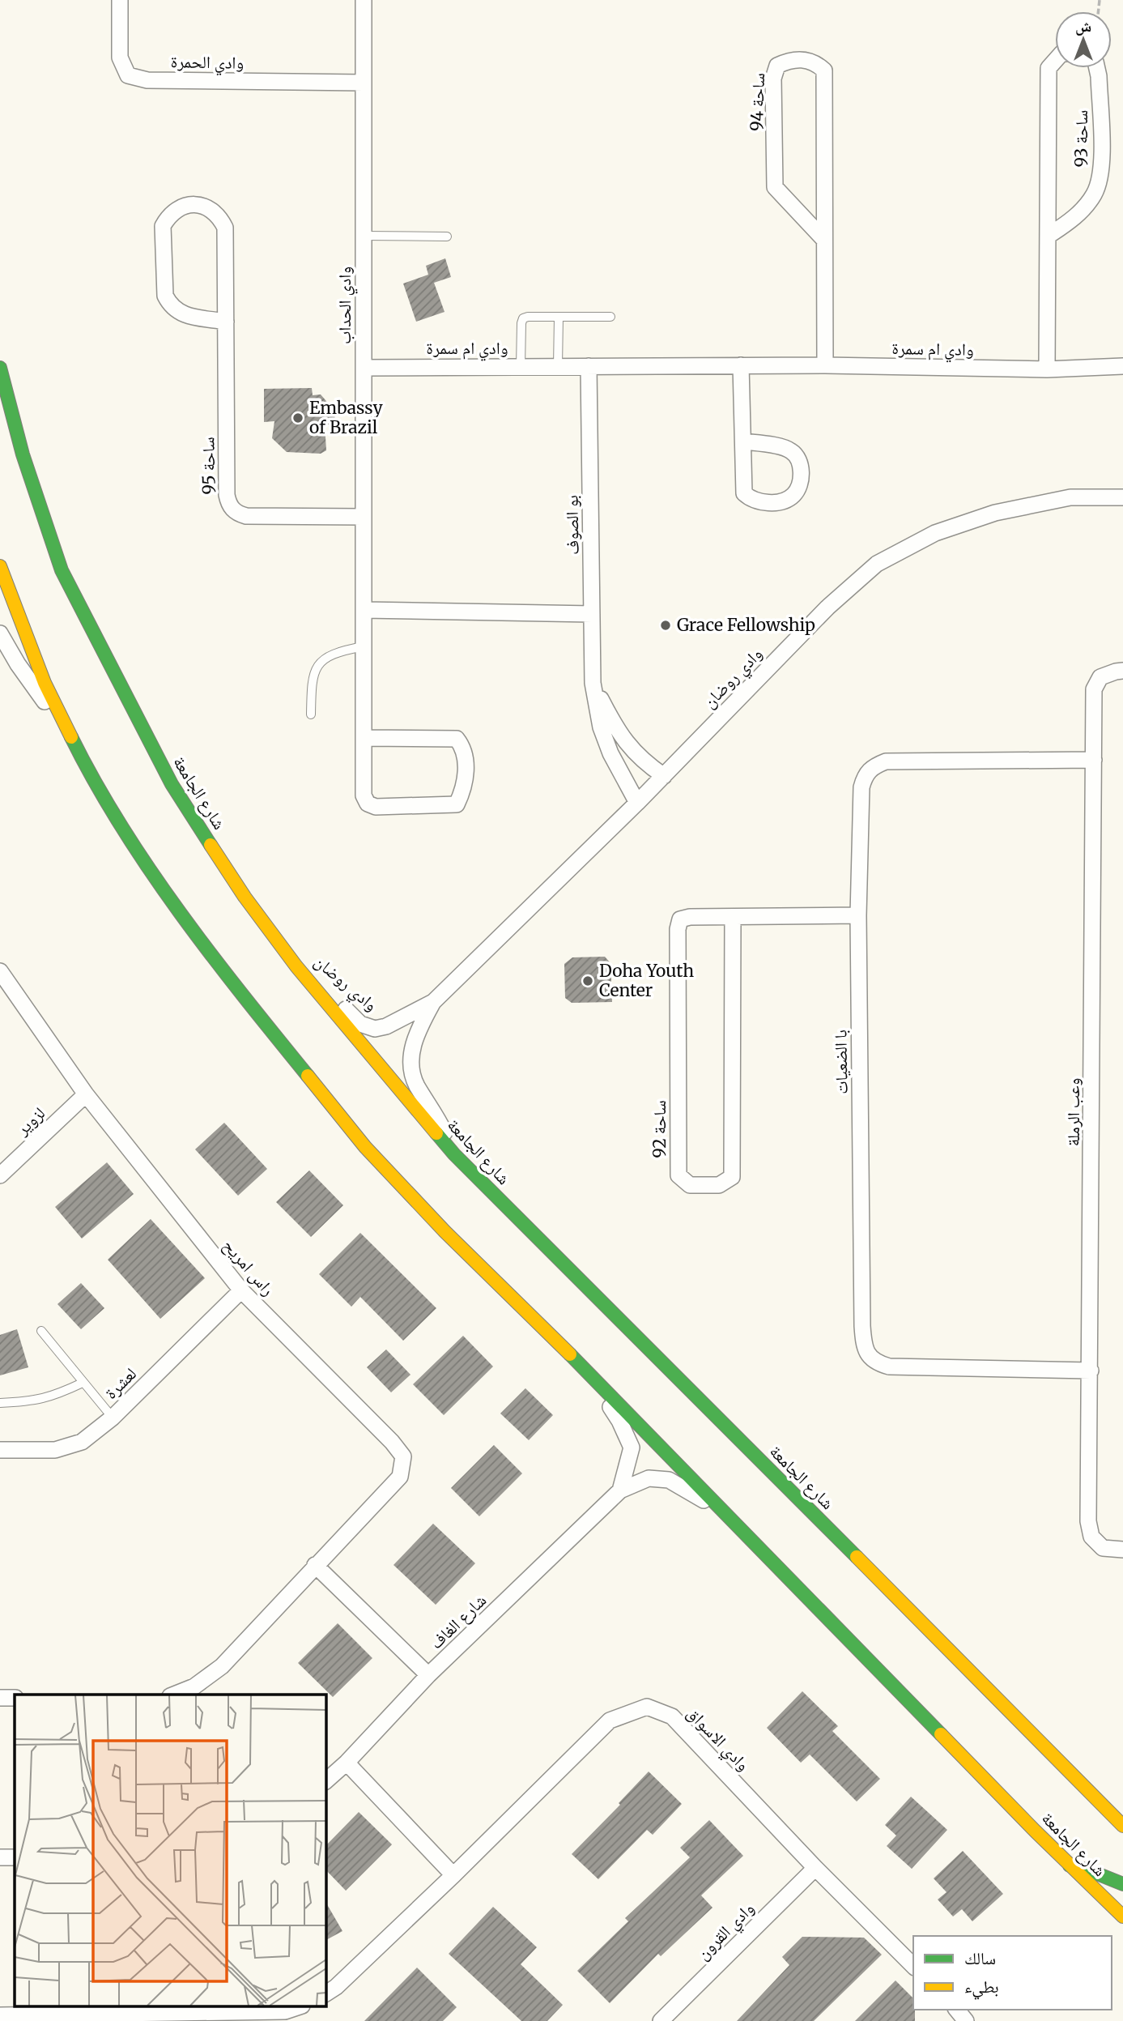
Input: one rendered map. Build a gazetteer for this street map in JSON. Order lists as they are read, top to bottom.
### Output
{
  "streets": {
    "main road": ["شارع الجامعة"],
    "street": [
      "وادي الحمرة",
      "ساحة 94",
      "ساحة 93",
      "وادي الحداب",
      "وادي ام سمرة",
      "ساحة 95",
      "بو الصوف",
      "وادي روضان",
      "با الضعيات",
      "وعب الرملة",
      "لزوير",
      "ساحة 92",
      "راس امريح",
      "لعشرة",
      "شارع الغاف",
      "وادي الاسواق",
      "وادي القرون"
    ]
  },
  "crossings": [
    ["وادي الحمرة", "وادي الحداب"],
    ["ساحة 94", "وادي ام سمرة"],
    ["ساحة 93", "وادي ام سمرة"],
    ["وادي الحداب", "وادي ام سمرة"],
    ["وادي الحداب", "ساحة 95"],
    ["وادي ام سمرة", "بو الصوف"],
    ["بو الصوف", "وادي روضان"],
    ["وادي روضان", "شارع الجامعة"],
    ["شارع الجامعة", "شارع الغاف"],
    ["با الضعيات", "وعب الرملة"],
    ["با الضعيات", "ساحة 92"],
    ["لزوير", "راس امريح"],
    ["راس امريح", "لعشرة"],
    ["وادي الاسواق", "وادي القرون"]
  ],
  "places": ["Embassy of Brazil", "Grace Fellowship", "Doha Youth Center"],
  "legend": ["سالك", "بطيء"],
  "north": "top"
}
